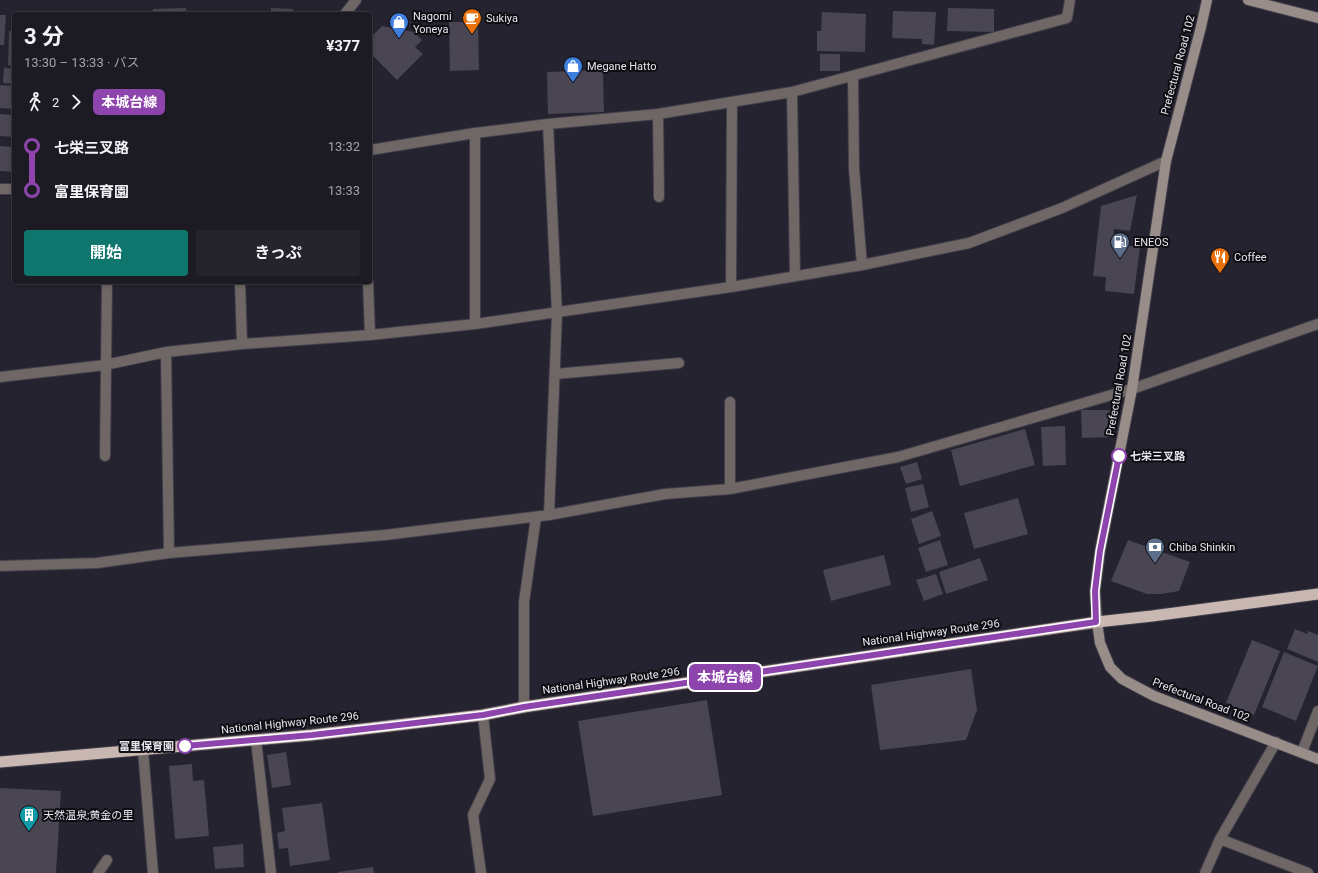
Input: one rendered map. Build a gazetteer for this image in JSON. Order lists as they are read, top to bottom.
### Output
{
  "streets": {
    "highway": ["National Highway Route 296"],
    "main road": ["Prefectural Road 102"]
  },
  "crossings": [
    ["Prefectural Road 102", "National Highway Route 296"]
  ],
  "places": {
    "cafe": ["Sukiya"],
    "shop": ["Nagomi Yoneya", "Megane Hatto"],
    "fuel station": ["ENEOS"],
    "restaurant": ["Coffee"],
    "other": ["七栄三叉路", "富里保育園"],
    "bank": ["Chiba Shinkin"],
    "building": ["天然温泉;黄金の里"]
  },
  "lines": ["bus line 本城台線"],
  "page": {
    "on_map": "本城台線",
    "heading": ["3 分", "13:30 – 13:33 · バス", "¥377"],
    "legs": ["2", "本城台線"],
    "list": [
      {
        "name": "七栄三叉路",
        "value": "13:32"
      },
      {
        "name": "富里保育園",
        "value": "13:33"
      }
    ],
    "buttons": ["開始", "きっぷ"]
  }
}
